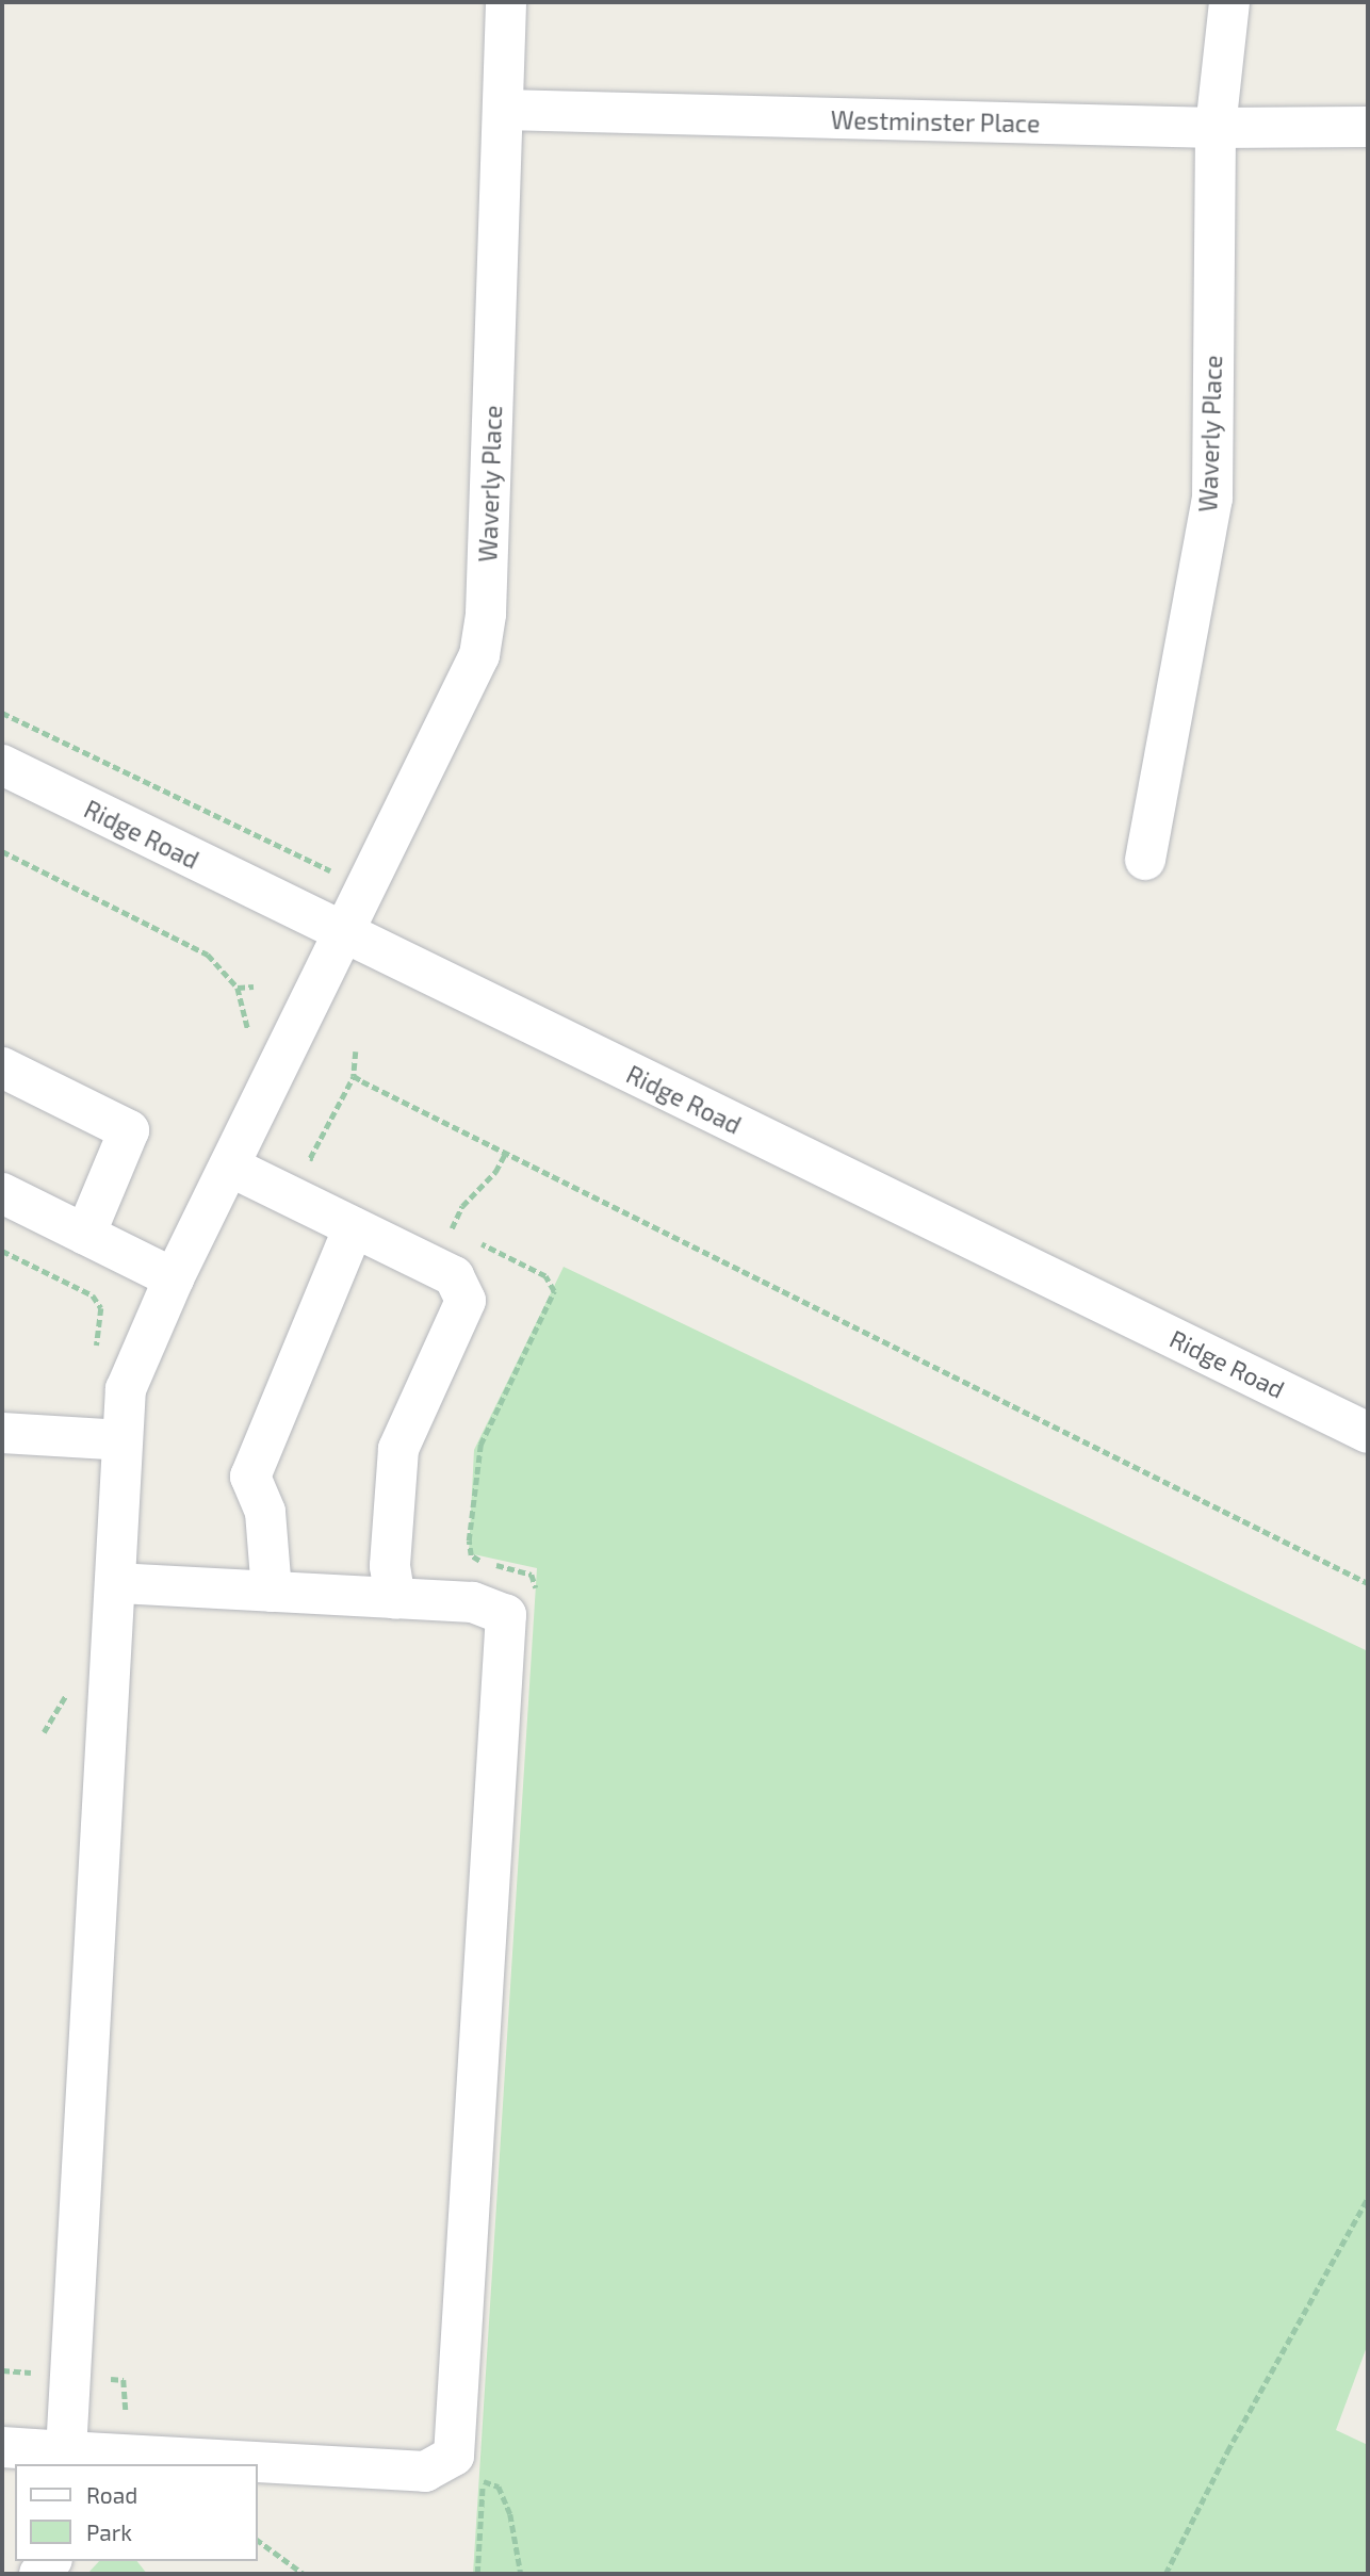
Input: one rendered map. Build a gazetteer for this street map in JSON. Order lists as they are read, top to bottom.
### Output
{
  "streets": {
    "street": ["Westminster Place", "Waverly Place", "Ridge Road"]
  },
  "crossings": [
    ["Westminster Place", "Waverly Place"],
    ["Waverly Place", "Ridge Road"]
  ],
  "legend": ["Road", "Park"]
}
